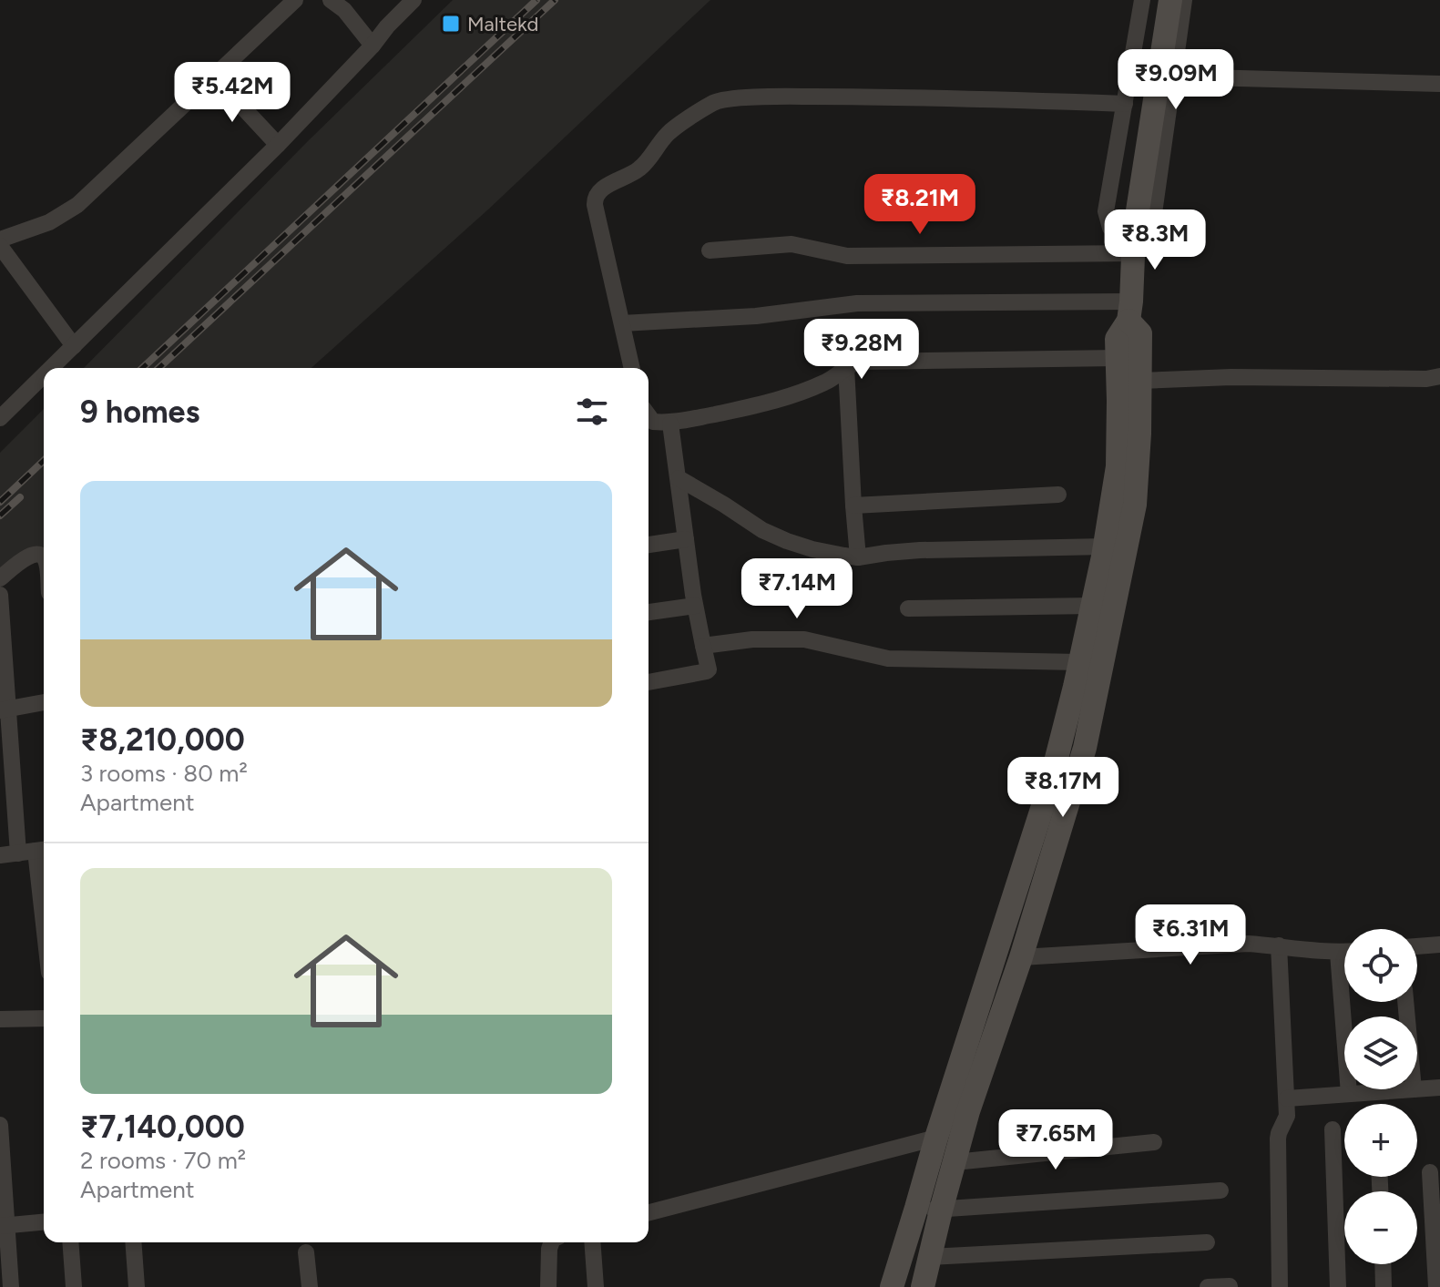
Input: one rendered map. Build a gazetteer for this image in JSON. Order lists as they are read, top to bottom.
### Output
{
  "places": {
    "transit": ["Maltekd"]
  },
  "page": {
    "price": [
      "₹9.09M",
      "₹5.42M",
      "₹8.21M",
      "₹8.3M",
      "₹9.28M",
      "₹7.14M",
      "₹8.17M",
      "₹6.31M",
      "₹7.65M"
    ],
    "heading": "9 homes",
    "list": [
      {
        "name": "₹8,210,000",
        "note": "3 rooms · 80 m² · Apartment"
      },
      {
        "name": "₹7,140,000",
        "note": "2 rooms · 70 m² · Apartment"
      }
    ],
    "map_buttons": ["+", "−"]
  }
}
